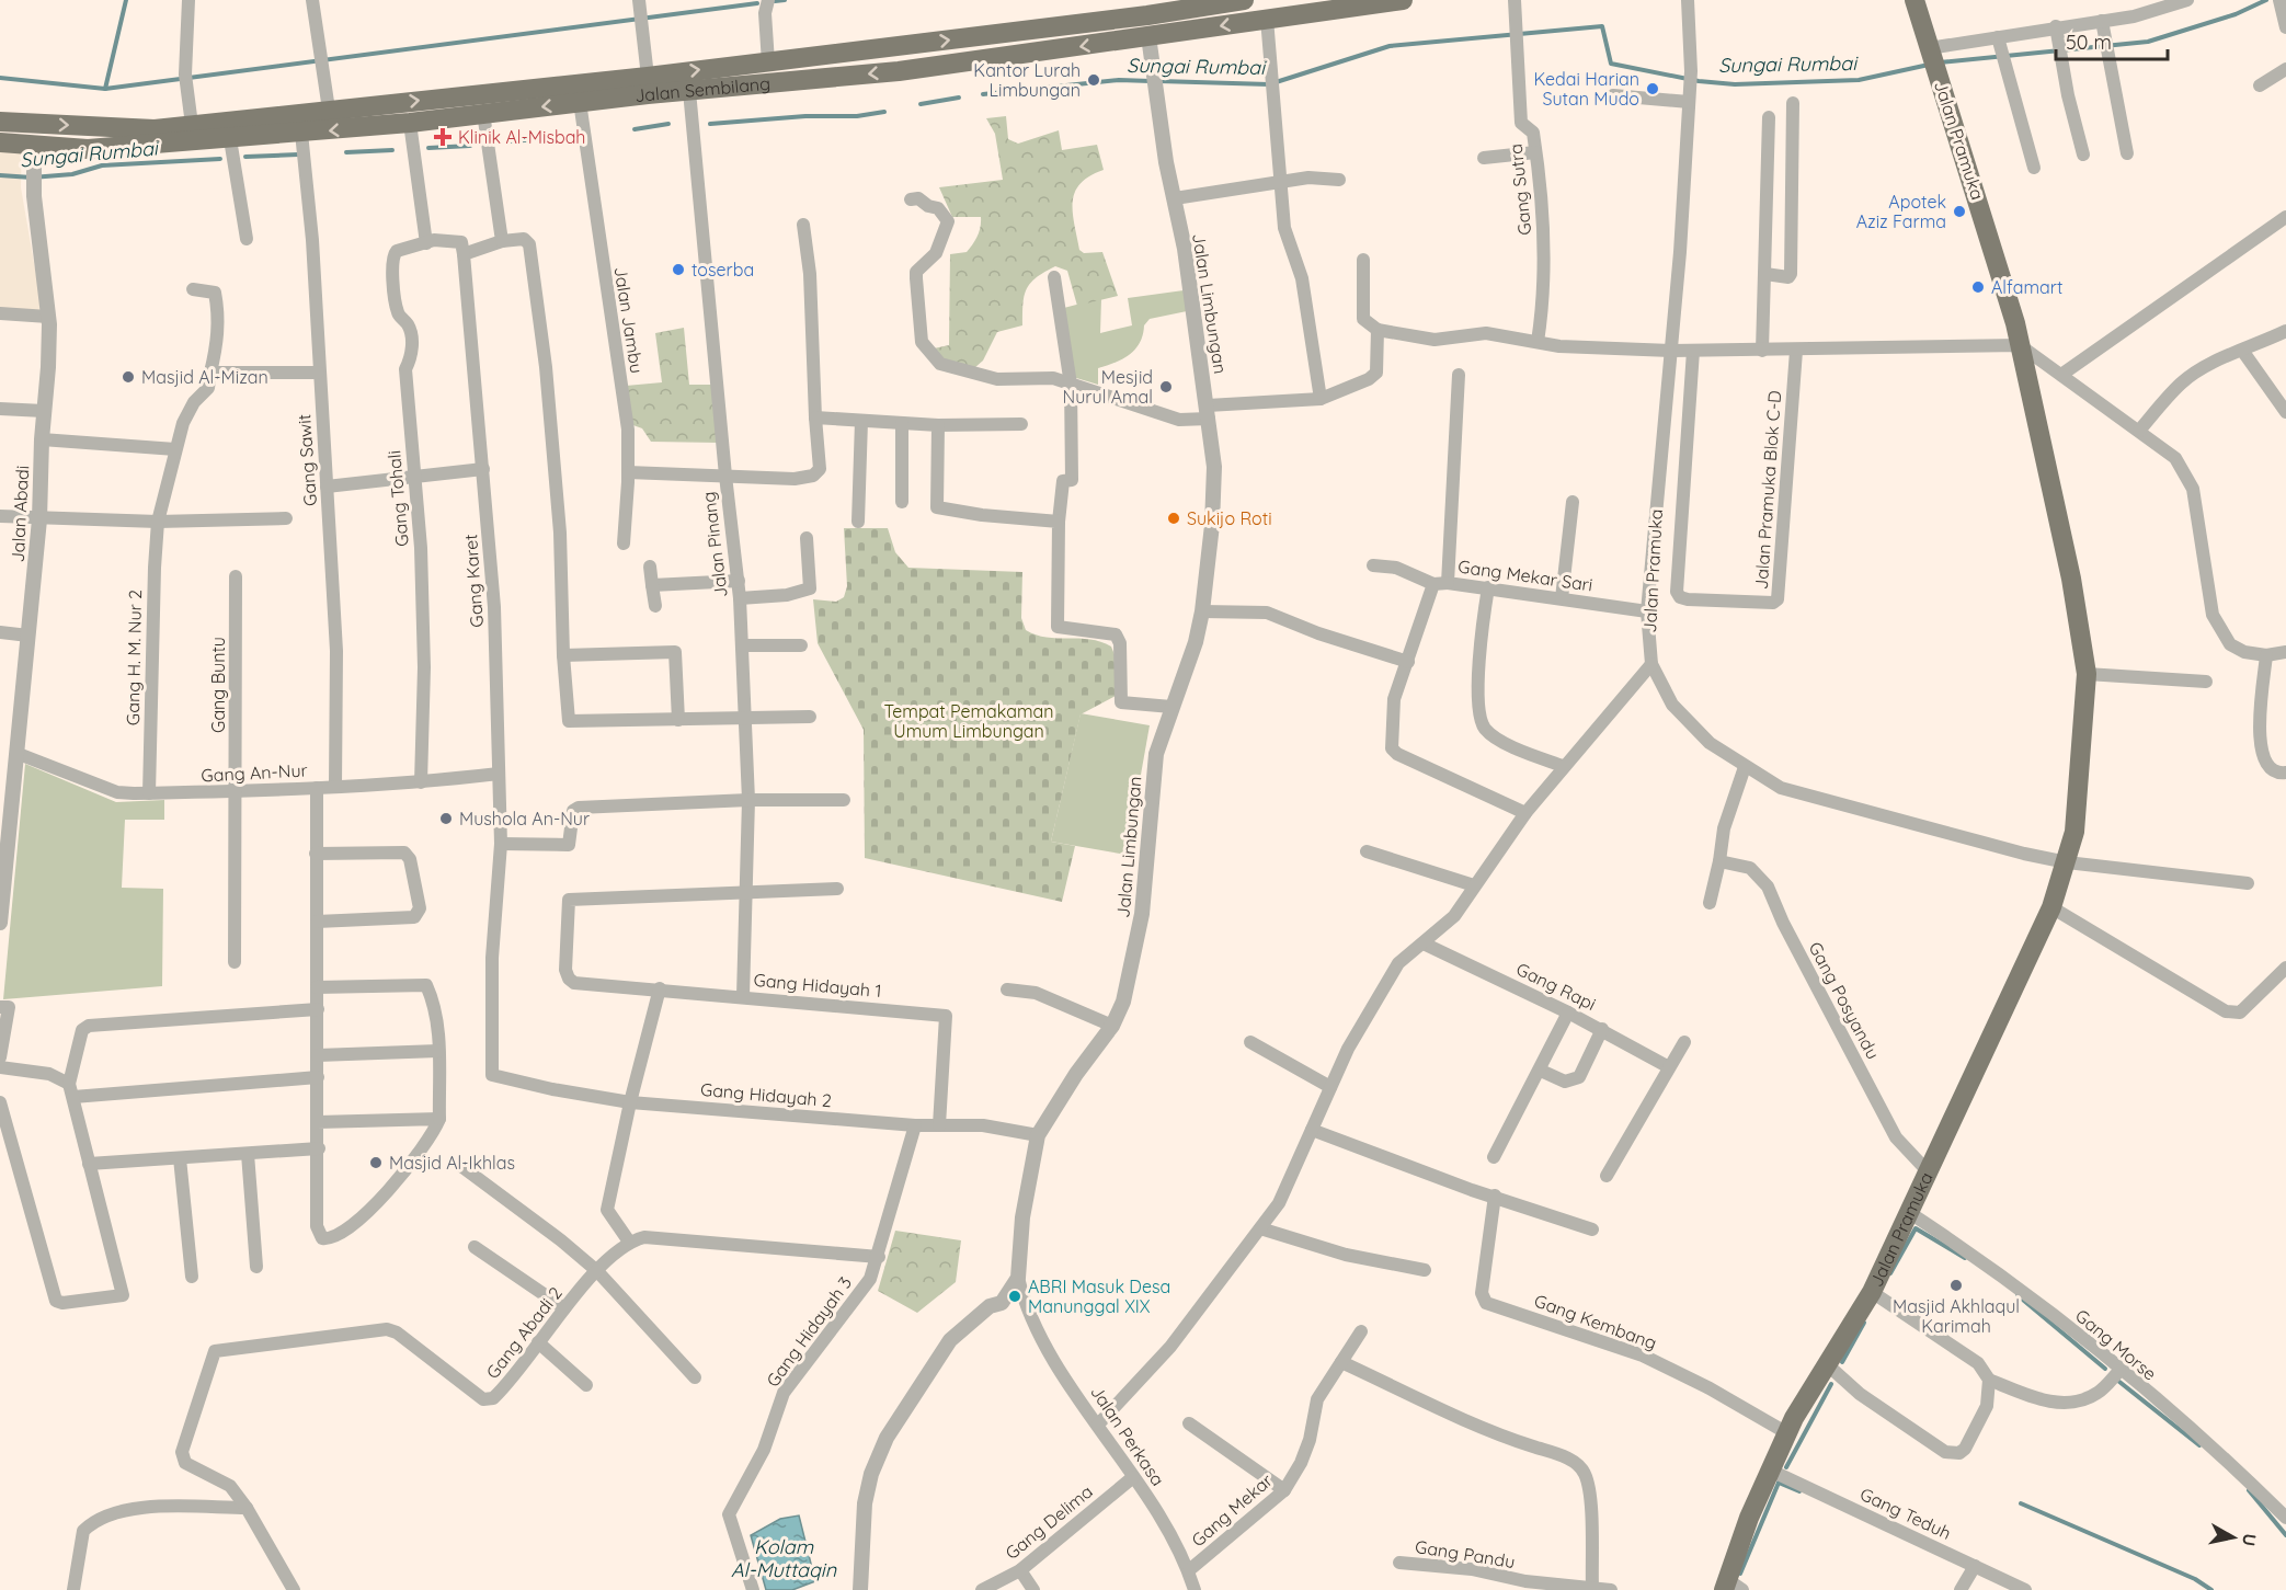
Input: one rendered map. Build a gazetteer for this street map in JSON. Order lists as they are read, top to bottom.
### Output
{
  "streets": {
    "main road": ["Jalan Sembilang", "Jalan Pramuka"],
    "street": [
      "Gang Sutra",
      "Jalan Limbungan",
      "Jalan Jambu",
      "Gang Sawit",
      "Jalan Pramuka Blok C-D",
      "Gang Tohali",
      "Jalan Abadi",
      "Jalan Pinang",
      "Gang Mekar Sari",
      "Gang Karet",
      "Gang H. M. Nur 2",
      "Gang Buntu",
      "Gang An-Nur",
      "Gang Hidayah 1",
      "Gang Rapi",
      "Gang Posyandu",
      "Gang Hidayah 2",
      "Gang Kembang",
      "Gang Hidayah 3",
      "Gang Abadi 2",
      "Gang Morse",
      "Jalan Perkasa",
      "Gang Mekar",
      "Gang Teduh",
      "Gang Delima",
      "Gang Pandu"
    ]
  },
  "crossings": [
    ["Jalan Sembilang", "Jalan Limbungan"],
    ["Jalan Sembilang", "Jalan Jambu"],
    ["Jalan Sembilang", "Gang Sawit"],
    ["Jalan Sembilang", "Jalan Abadi"],
    ["Jalan Sembilang", "Jalan Pinang"],
    ["Jalan Pramuka", "Gang Mekar Sari"],
    ["Jalan Pramuka", "Gang Posyandu"],
    ["Jalan Pramuka", "Gang Kembang"],
    ["Jalan Pramuka", "Gang Morse"],
    ["Jalan Pramuka", "Gang Teduh"],
    ["Jalan Limbungan", "Gang Hidayah 2"],
    ["Jalan Limbungan", "Jalan Perkasa"],
    ["Gang Sawit", "Gang An-Nur"],
    ["Gang Tohali", "Gang Karet"],
    ["Gang Tohali", "Gang An-Nur"],
    ["Jalan Abadi", "Gang An-Nur"],
    ["Jalan Pinang", "Gang Hidayah 1"],
    ["Gang Karet", "Gang An-Nur"],
    ["Gang Karet", "Gang Hidayah 2"],
    ["Gang H. M. Nur 2", "Gang An-Nur"],
    ["Gang Buntu", "Gang An-Nur"],
    ["Gang Hidayah 1", "Gang Hidayah 2"],
    ["Gang Hidayah 2", "Gang Hidayah 3"],
    ["Jalan Perkasa", "Gang Mekar"],
    ["Jalan Perkasa", "Gang Delima"]
  ],
  "water": ["Sungai Rumbai", "Kolam Al-Muttaqin"],
  "parks": ["Tempat Pemakaman Umum Limbungan"],
  "places": {
    "other": [
      "Kantor Lurah Limbungan",
      "Kedai Harian Sutan Mudo",
      "Apotek Aziz Farma",
      "toserba",
      "Alfamart",
      "Masjid Al-Mizan",
      "Mesjid Nurul Amal",
      "Sukijo Roti",
      "Mushola An-Nur",
      "Masjid Al-Ikhlas",
      "Masjid Akhlaqul Karimah",
      "ABRI Masuk Desa Manunggal XIX"
    ],
    "health": ["Klinik Al-Misbah"]
  },
  "scale_bar": "50 m",
  "north": "right"
}
